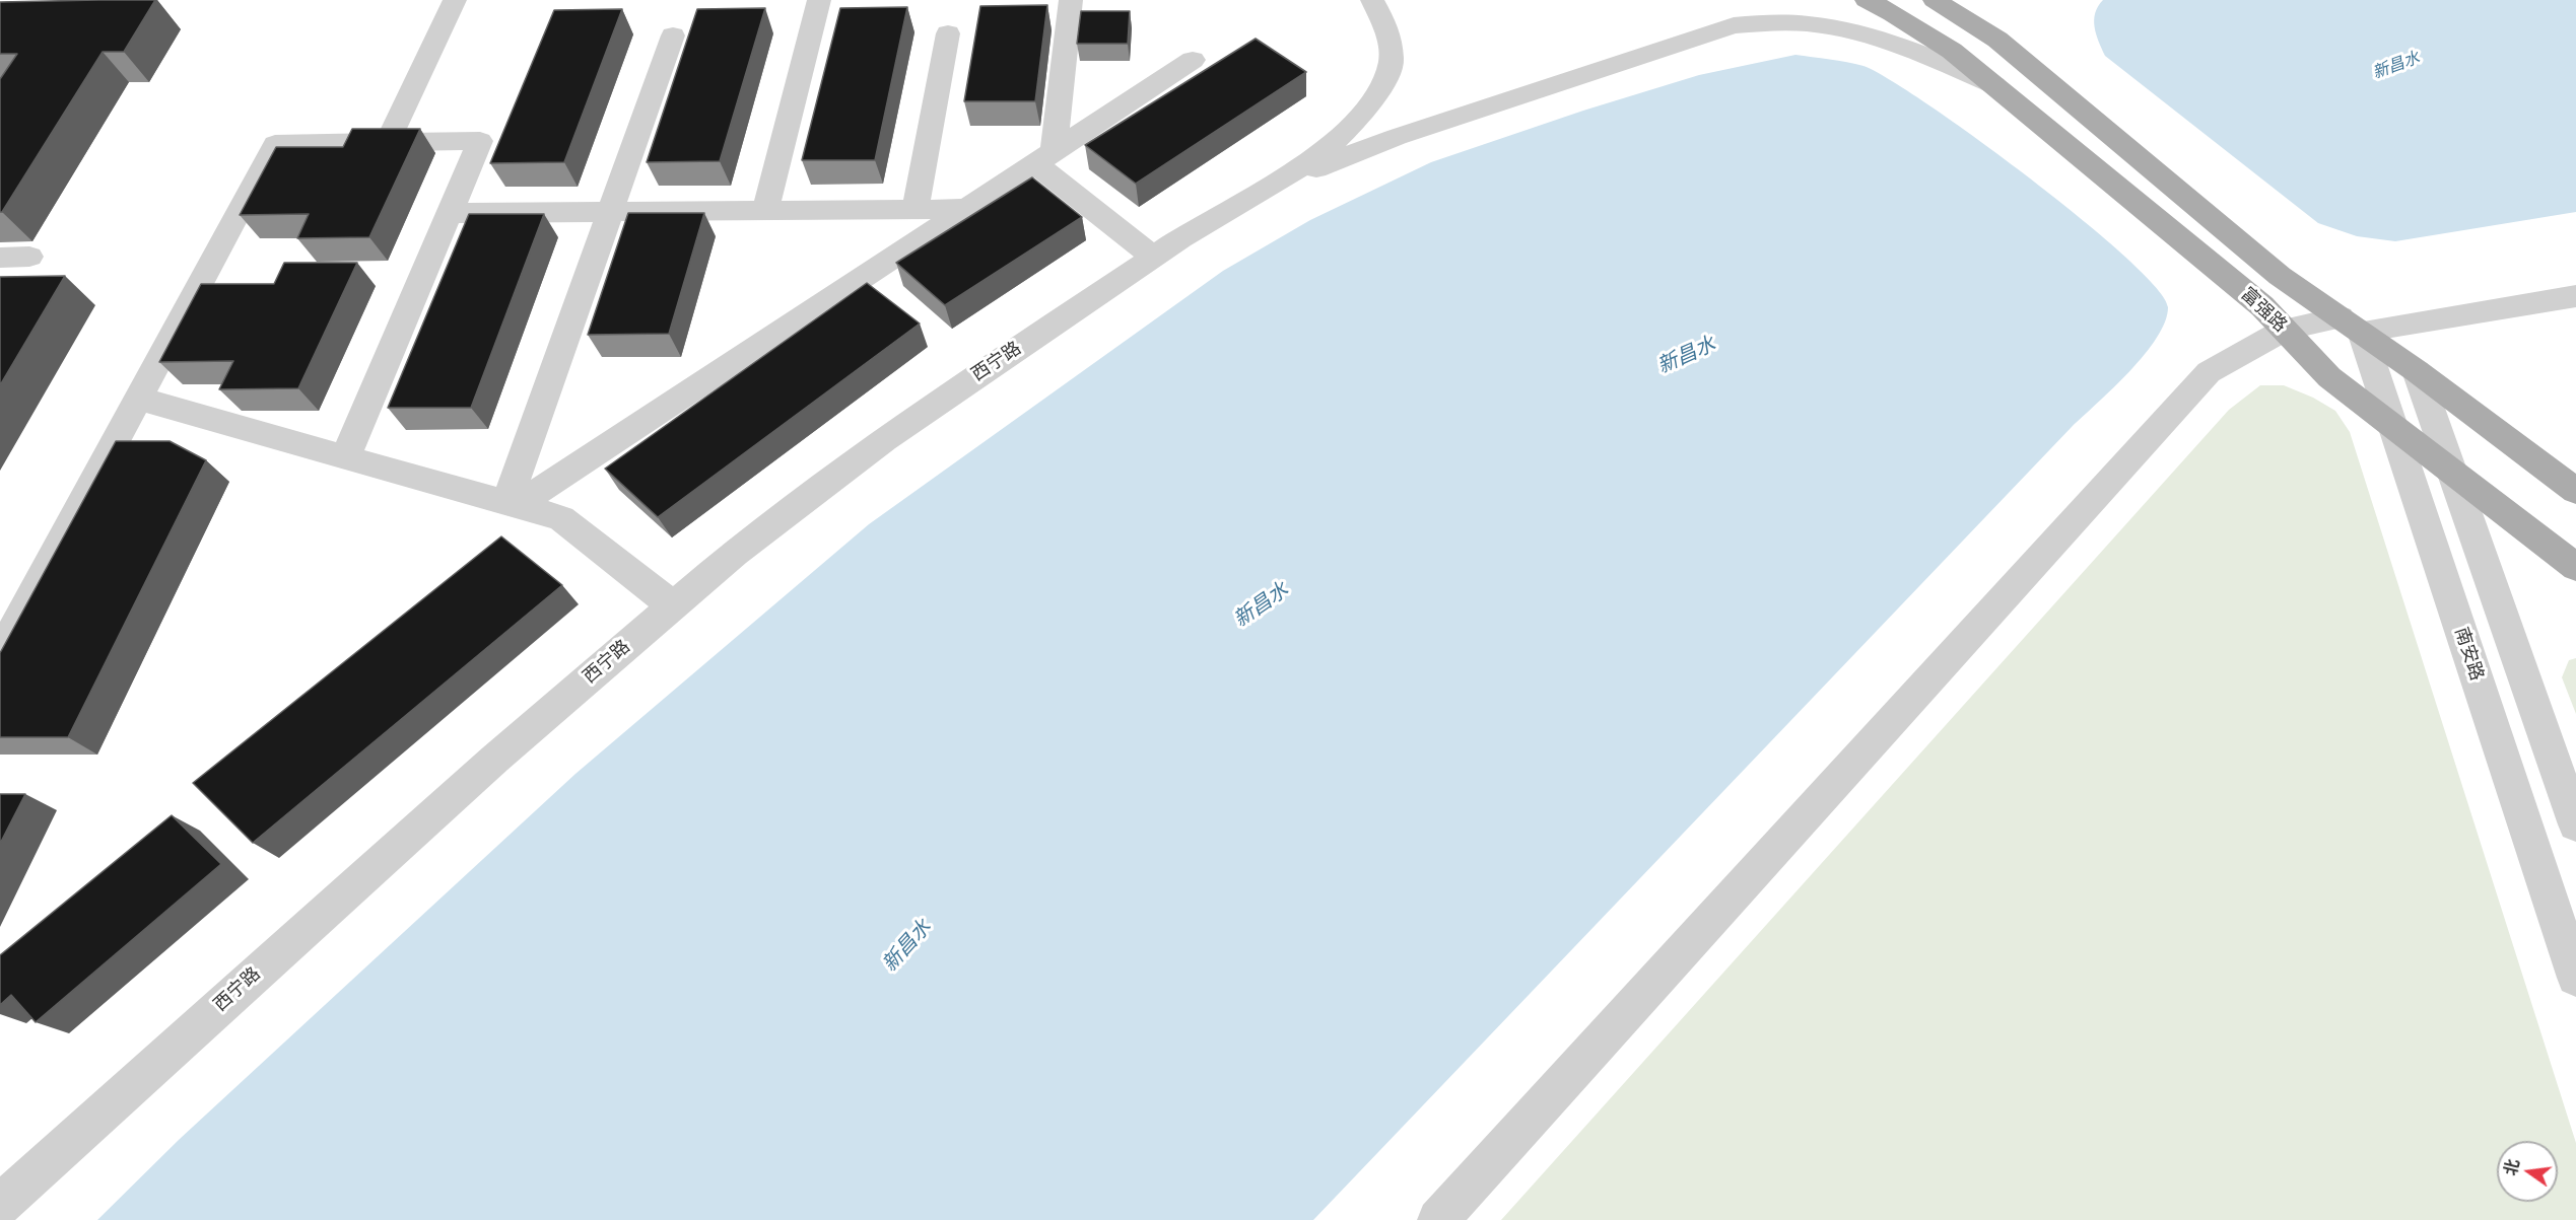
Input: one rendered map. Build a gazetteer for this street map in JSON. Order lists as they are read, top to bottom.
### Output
{
  "streets": {
    "main road": ["富强路"],
    "street": ["西宁路", "南安路"]
  },
  "crossings": [
    ["富强路", "南安路"]
  ],
  "water": ["新昌水"],
  "north": "left"
}
